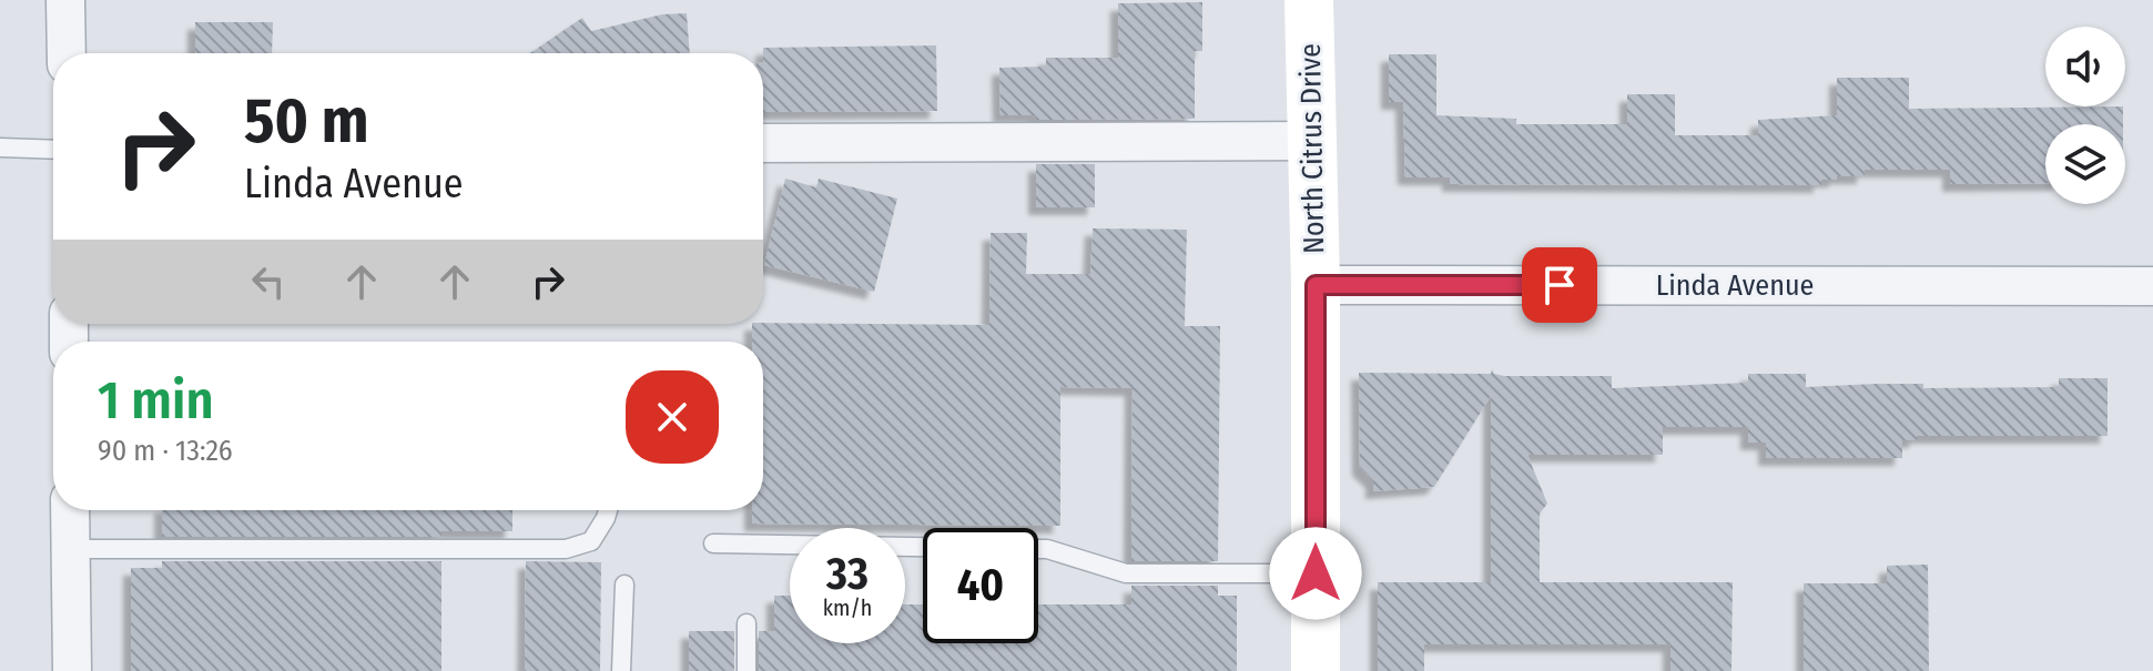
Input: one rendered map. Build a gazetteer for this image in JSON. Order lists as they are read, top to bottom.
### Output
{
  "streets": {
    "street": ["North Citrus Drive", "Linda Avenue"]
  },
  "crossings": [
    ["North Citrus Drive", "Linda Avenue"]
  ],
  "page": {
    "turn": ["50 m", "Linda Avenue"],
    "heading": ["1 min", "90 m · 13:26"],
    "speed": "33 km/h",
    "limit": "40"
  }
}
